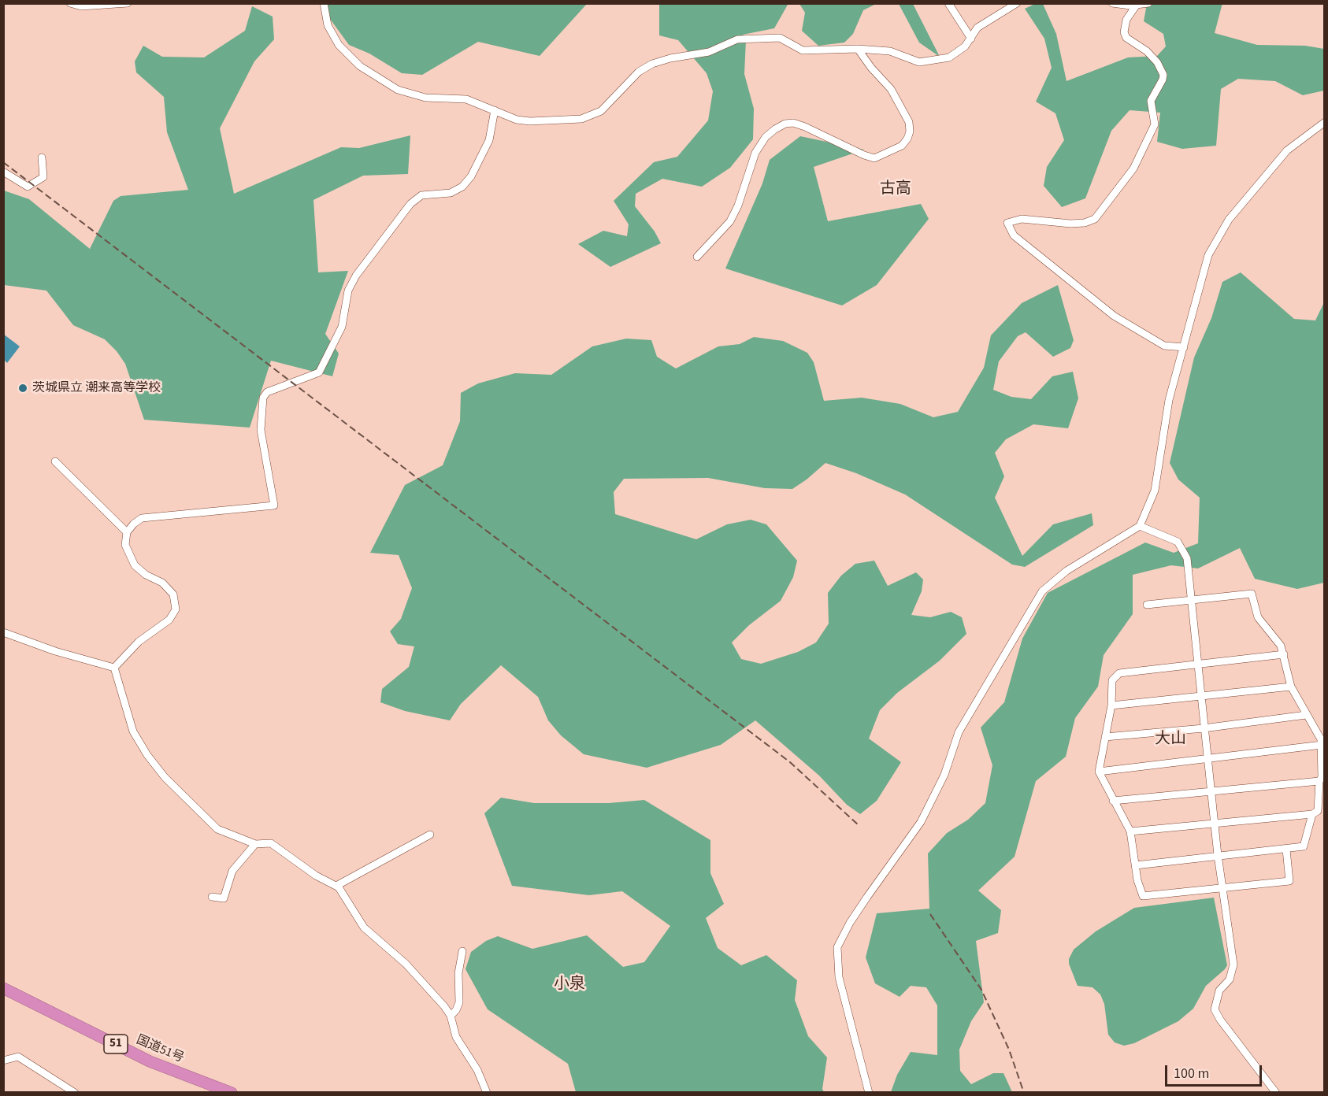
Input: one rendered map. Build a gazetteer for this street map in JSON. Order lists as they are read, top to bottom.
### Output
{
  "streets": {
    "highway": ["51", "国道51号"]
  },
  "districts": ["古高", "大山", "小泉"],
  "places": ["茨城県立 潮来高等学校"],
  "scale_bar": "100 m"
}
